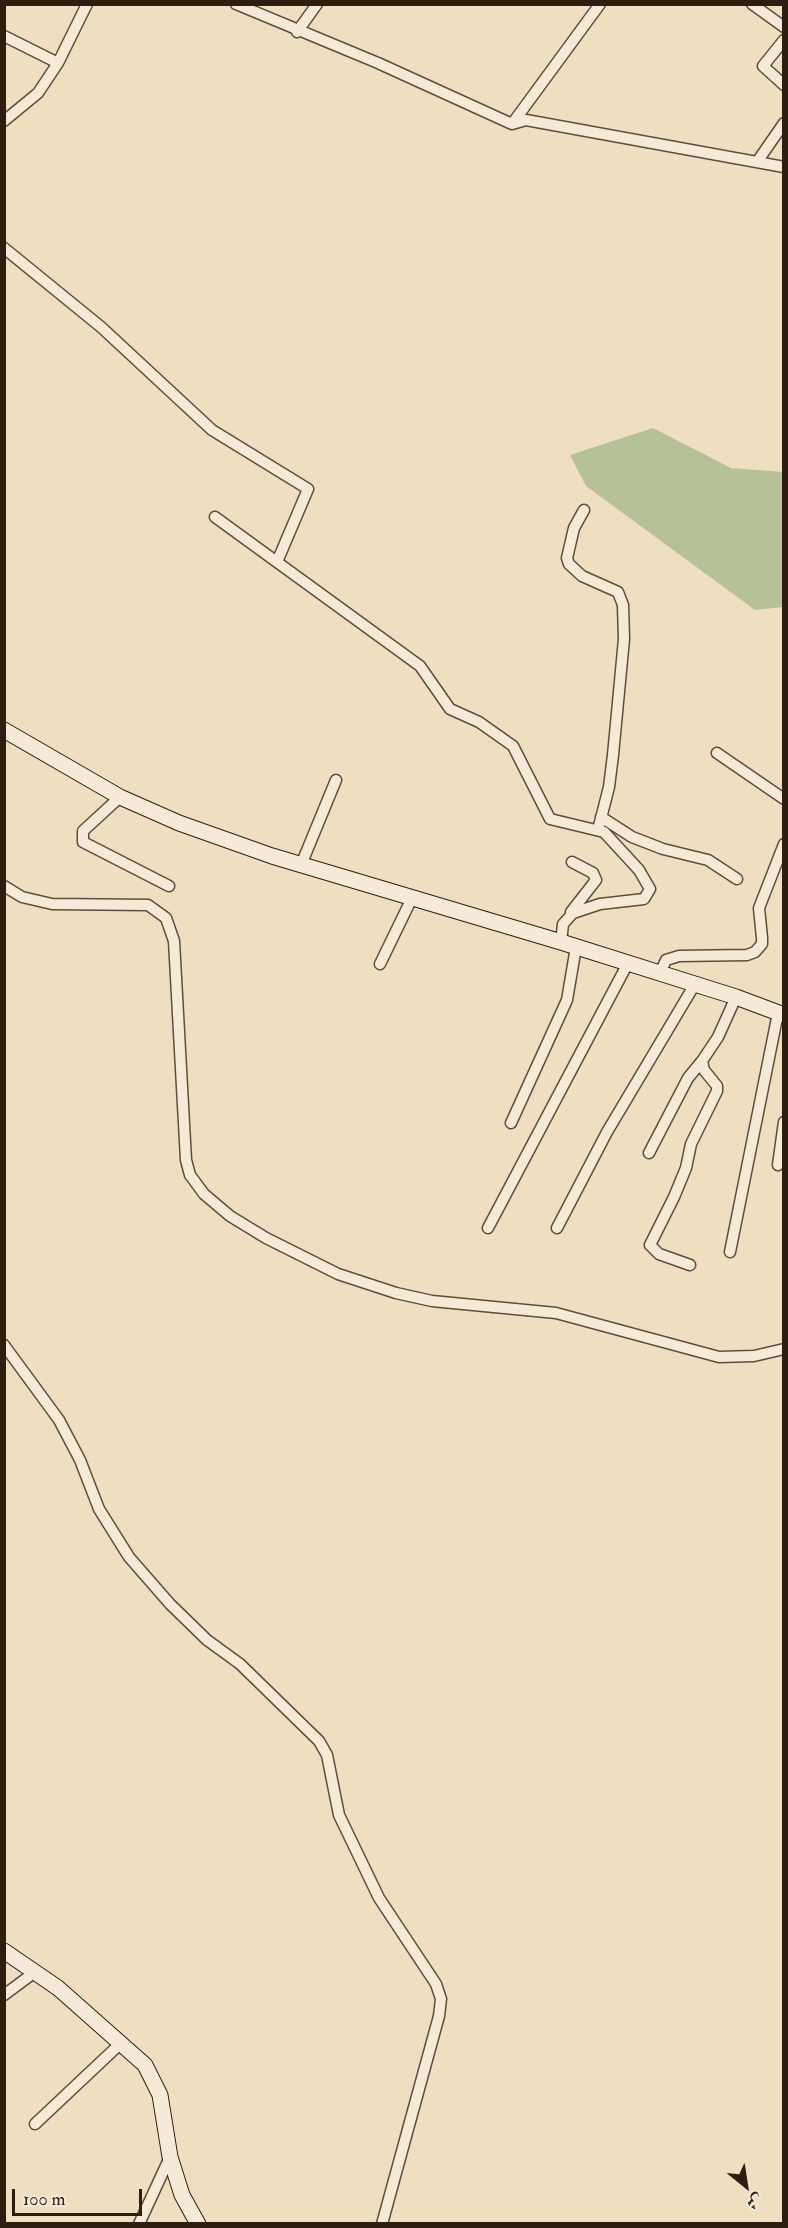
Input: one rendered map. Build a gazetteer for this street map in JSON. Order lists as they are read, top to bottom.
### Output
{
  "scale_bar": "100 m",
  "north": "bottom right"
}
